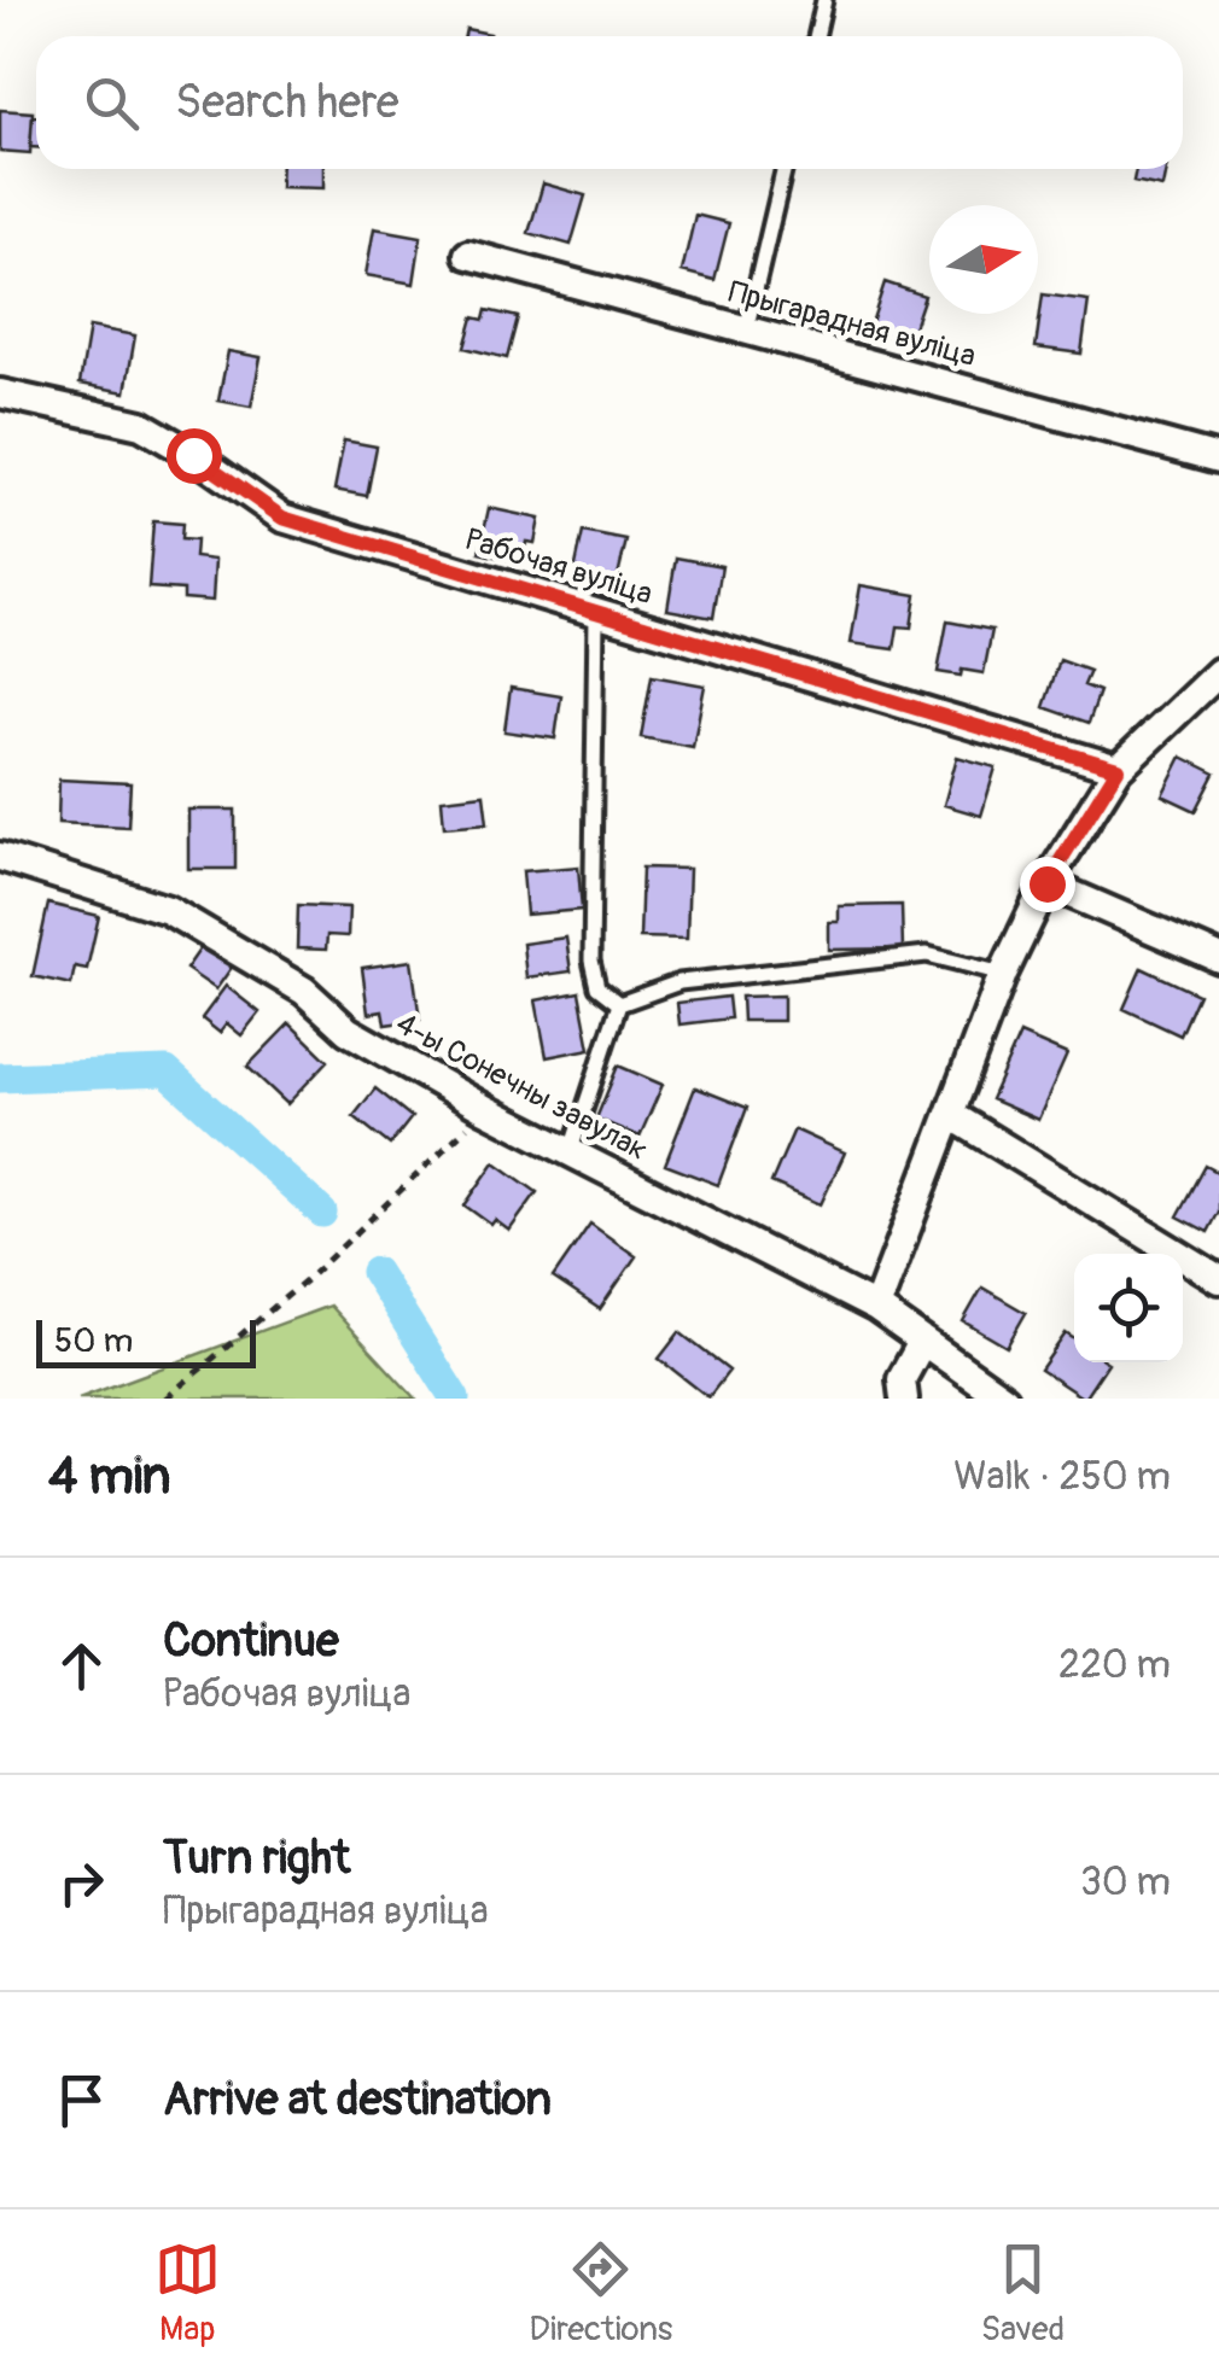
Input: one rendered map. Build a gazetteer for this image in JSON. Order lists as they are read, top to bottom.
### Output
{
  "streets": {
    "street": ["Прыгарадная вуліца", "Рабочая вуліца", "4-ы Сонечны завулак"]
  },
  "scale_bar": "50 m",
  "north": "right",
  "page": {
    "search": "Search here",
    "scale": "50 m",
    "heading": ["4 min", "Walk · 250 m"],
    "list": [
      ["Continue", "Рабочая вуліца", "220 m"],
      ["Turn right", "Прыгарадная вуліца", "30 m"],
      "Arrive at destination"
    ],
    "nav": ["Map", "Directions", "Saved"]
  }
}
